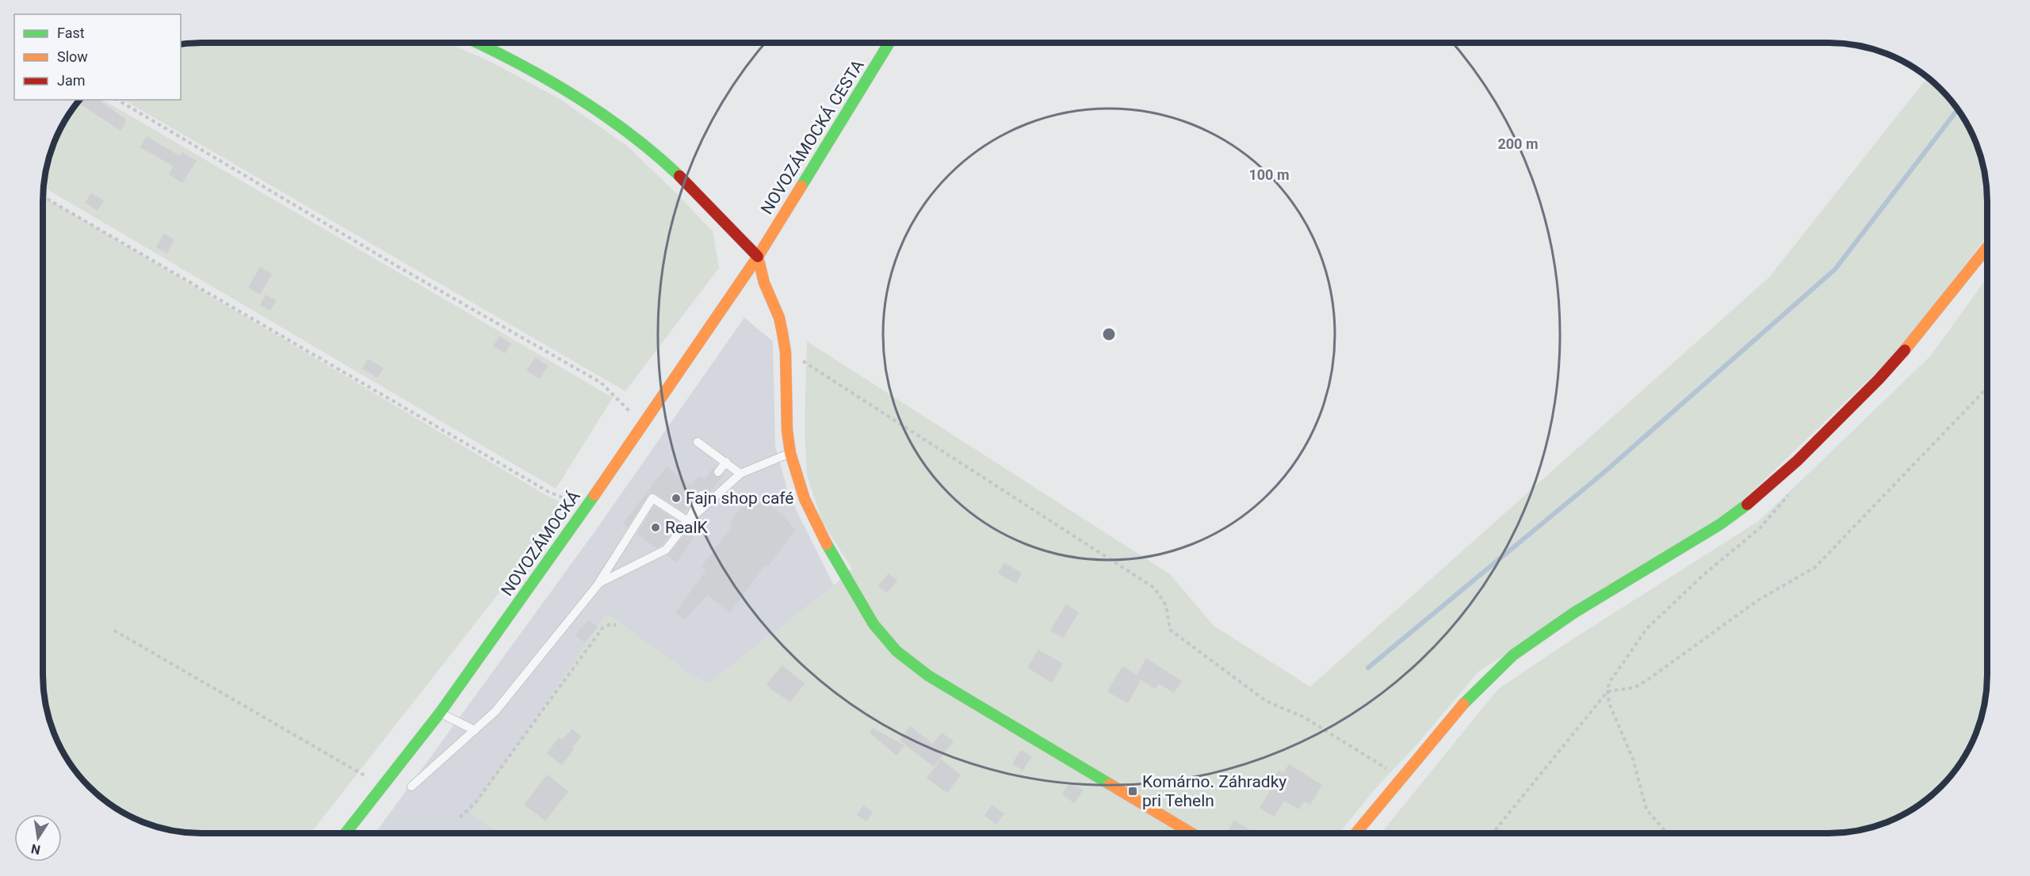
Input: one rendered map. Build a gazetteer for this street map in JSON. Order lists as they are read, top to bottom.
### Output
{
  "streets": {
    "street": ["NOVOZÁMOCKÁ CESTA", "NOVOZÁMOCKÁ"]
  },
  "crossings": [
    ["NOVOZÁMOCKÁ CESTA", "NOVOZÁMOCKÁ"]
  ],
  "places": {
    "other": ["Fajn shop café", "RealK"],
    "transit": ["Komárno. Záhradky pri Teheln"]
  },
  "legend": ["Fast", "Slow", "Jam"],
  "north": "bottom",
  "rings": ["200 m", "100 m"]
}
